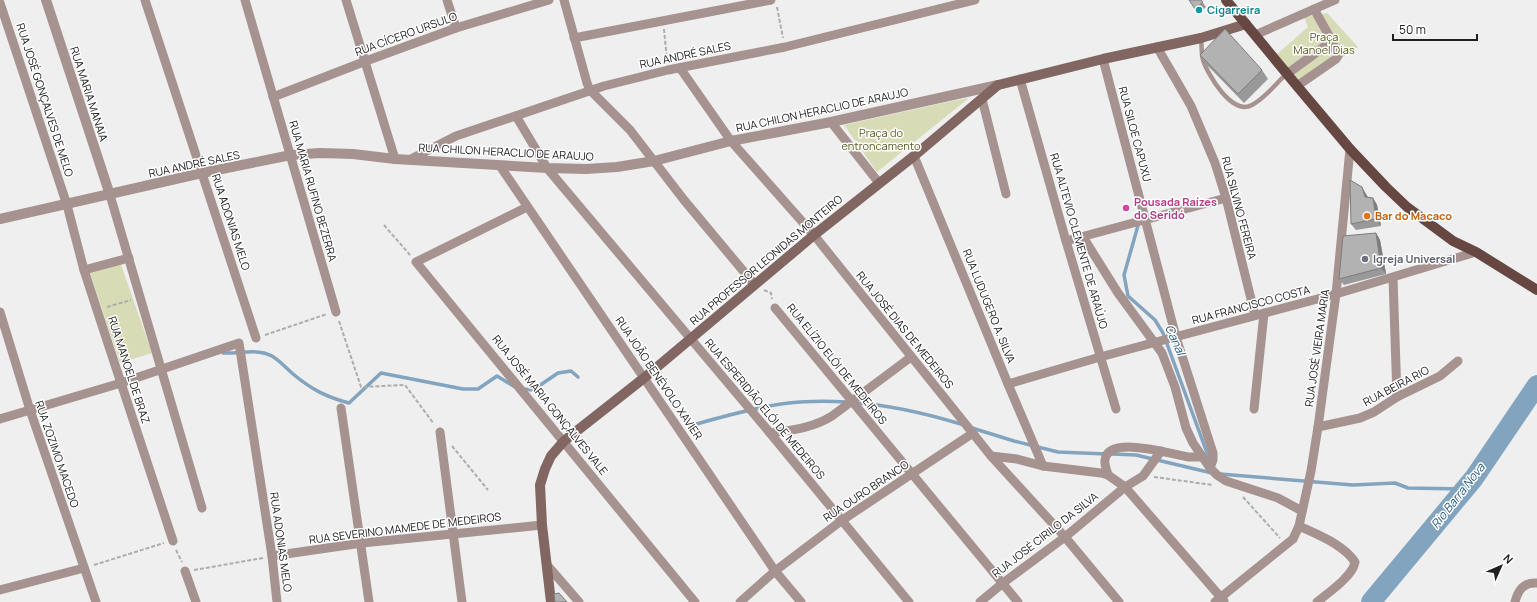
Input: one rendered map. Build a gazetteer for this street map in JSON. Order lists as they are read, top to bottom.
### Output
{
  "streets": {
    "main road": ["RUA CHILON HERACLIO DE ARAUJO", "RUA PROFESSOR LEONIDAS MONTEIRO"],
    "street": [
      "RUA CÍCERO URSULO",
      "RUA ANDRÉ SALES",
      "RUA MARIA MANAIA",
      "RUA JOSÉ GONÇALVES DE MELO",
      "RUA SILOE CAPUXU",
      "RUA MARIA RUFINO BEZERRA",
      "RUA SILVINO FEREIRA",
      "RUA ADONIAS MELO",
      "RUA ALTEVIO CLEMENTE DE ARAÚJO",
      "RUA FRANCISCO COSTA",
      "RUA LUDUGERO A. SILVA",
      "RUA JOSÉ DIAS DE MEDEIROS",
      "RUA JOSÉ VIEIRA MARIA",
      "RUA ELÍZIO ELÓI DE MEDEIROS",
      "RUA MANOEL DE BRAZ",
      "RUA JOÃO BENÉVOLO XAVIER",
      "RUA BEIRA RIO",
      "RUA JOSÉ MARIA GONÇALVES VALE",
      "RUA ESPERIDIÃO ELÓI DE MEDEIROS",
      "RUA ZOZIMO MACEDO",
      "RUA OURO BRANCO",
      "RUA SEVERINO MAMEDE DE MEDEIROS",
      "RUA JOSÉ CIRILO DA SILVA"
    ]
  },
  "crossings": [
    ["RUA CÍCERO URSULO", "RUA MARIA RUFINO BEZERRA"],
    ["RUA ANDRÉ SALES", "RUA MARIA MANAIA"],
    ["RUA ANDRÉ SALES", "RUA JOSÉ GONÇALVES DE MELO"],
    ["RUA ANDRÉ SALES", "RUA CHILON HERACLIO DE ARAUJO"],
    ["RUA ANDRÉ SALES", "RUA MARIA RUFINO BEZERRA"],
    ["RUA ANDRÉ SALES", "RUA ADONIAS MELO"],
    ["RUA ANDRÉ SALES", "RUA JOSÉ DIAS DE MEDEIROS"],
    ["RUA ANDRÉ SALES", "RUA MANOEL DE BRAZ"],
    ["RUA ANDRÉ SALES", "RUA ESPERIDIÃO ELÓI DE MEDEIROS"],
    ["RUA JOSÉ GONÇALVES DE MELO", "RUA MANOEL DE BRAZ"],
    ["RUA CHILON HERACLIO DE ARAUJO", "RUA SILOE CAPUXU"],
    ["RUA CHILON HERACLIO DE ARAUJO", "RUA SILVINO FEREIRA"],
    ["RUA CHILON HERACLIO DE ARAUJO", "RUA ALTEVIO CLEMENTE DE ARAÚJO"],
    ["RUA CHILON HERACLIO DE ARAUJO", "RUA PROFESSOR LEONIDAS MONTEIRO"],
    ["RUA CHILON HERACLIO DE ARAUJO", "RUA JOSÉ DIAS DE MEDEIROS"],
    ["RUA CHILON HERACLIO DE ARAUJO", "RUA JOÃO BENÉVOLO XAVIER"],
    ["RUA CHILON HERACLIO DE ARAUJO", "RUA ESPERIDIÃO ELÓI DE MEDEIROS"],
    ["RUA SILOE CAPUXU", "RUA FRANCISCO COSTA"],
    ["RUA SILVINO FEREIRA", "RUA FRANCISCO COSTA"],
    ["RUA ADONIAS MELO", "RUA SEVERINO MAMEDE DE MEDEIROS"],
    ["RUA ALTEVIO CLEMENTE DE ARAÚJO", "RUA FRANCISCO COSTA"],
    ["RUA PROFESSOR LEONIDAS MONTEIRO", "RUA LUDUGERO A. SILVA"],
    ["RUA PROFESSOR LEONIDAS MONTEIRO", "RUA JOSÉ DIAS DE MEDEIROS"],
    ["RUA PROFESSOR LEONIDAS MONTEIRO", "RUA ELÍZIO ELÓI DE MEDEIROS"],
    ["RUA PROFESSOR LEONIDAS MONTEIRO", "RUA JOÃO BENÉVOLO XAVIER"],
    ["RUA PROFESSOR LEONIDAS MONTEIRO", "RUA JOSÉ MARIA GONÇALVES VALE"],
    ["RUA PROFESSOR LEONIDAS MONTEIRO", "RUA ESPERIDIÃO ELÓI DE MEDEIROS"],
    ["RUA PROFESSOR LEONIDAS MONTEIRO", "RUA SEVERINO MAMEDE DE MEDEIROS"],
    ["RUA FRANCISCO COSTA", "RUA LUDUGERO A. SILVA"],
    ["RUA FRANCISCO COSTA", "RUA JOSÉ VIEIRA MARIA"],
    ["RUA JOSÉ DIAS DE MEDEIROS", "RUA OURO BRANCO"],
    ["RUA JOSÉ DIAS DE MEDEIROS", "RUA JOSÉ CIRILO DA SILVA"],
    ["RUA JOSÉ VIEIRA MARIA", "RUA BEIRA RIO"],
    ["RUA ELÍZIO ELÓI DE MEDEIROS", "RUA OURO BRANCO"],
    ["RUA ELÍZIO ELÓI DE MEDEIROS", "RUA JOSÉ CIRILO DA SILVA"],
    ["RUA JOÃO BENÉVOLO XAVIER", "RUA OURO BRANCO"],
    ["RUA ESPERIDIÃO ELÓI DE MEDEIROS", "RUA OURO BRANCO"]
  ],
  "water": ["Canal", "Rio Barra Nova"],
  "parks": ["Praça Manoel Dias", "Praça do entroncamento"],
  "places": [
    "Cigarreira",
    "Pousada Raízes do Seridó",
    "Bar do Macaco",
    "Igreja Universal"
  ],
  "scale_bar": "50 m",
  "north": "top right"
}
